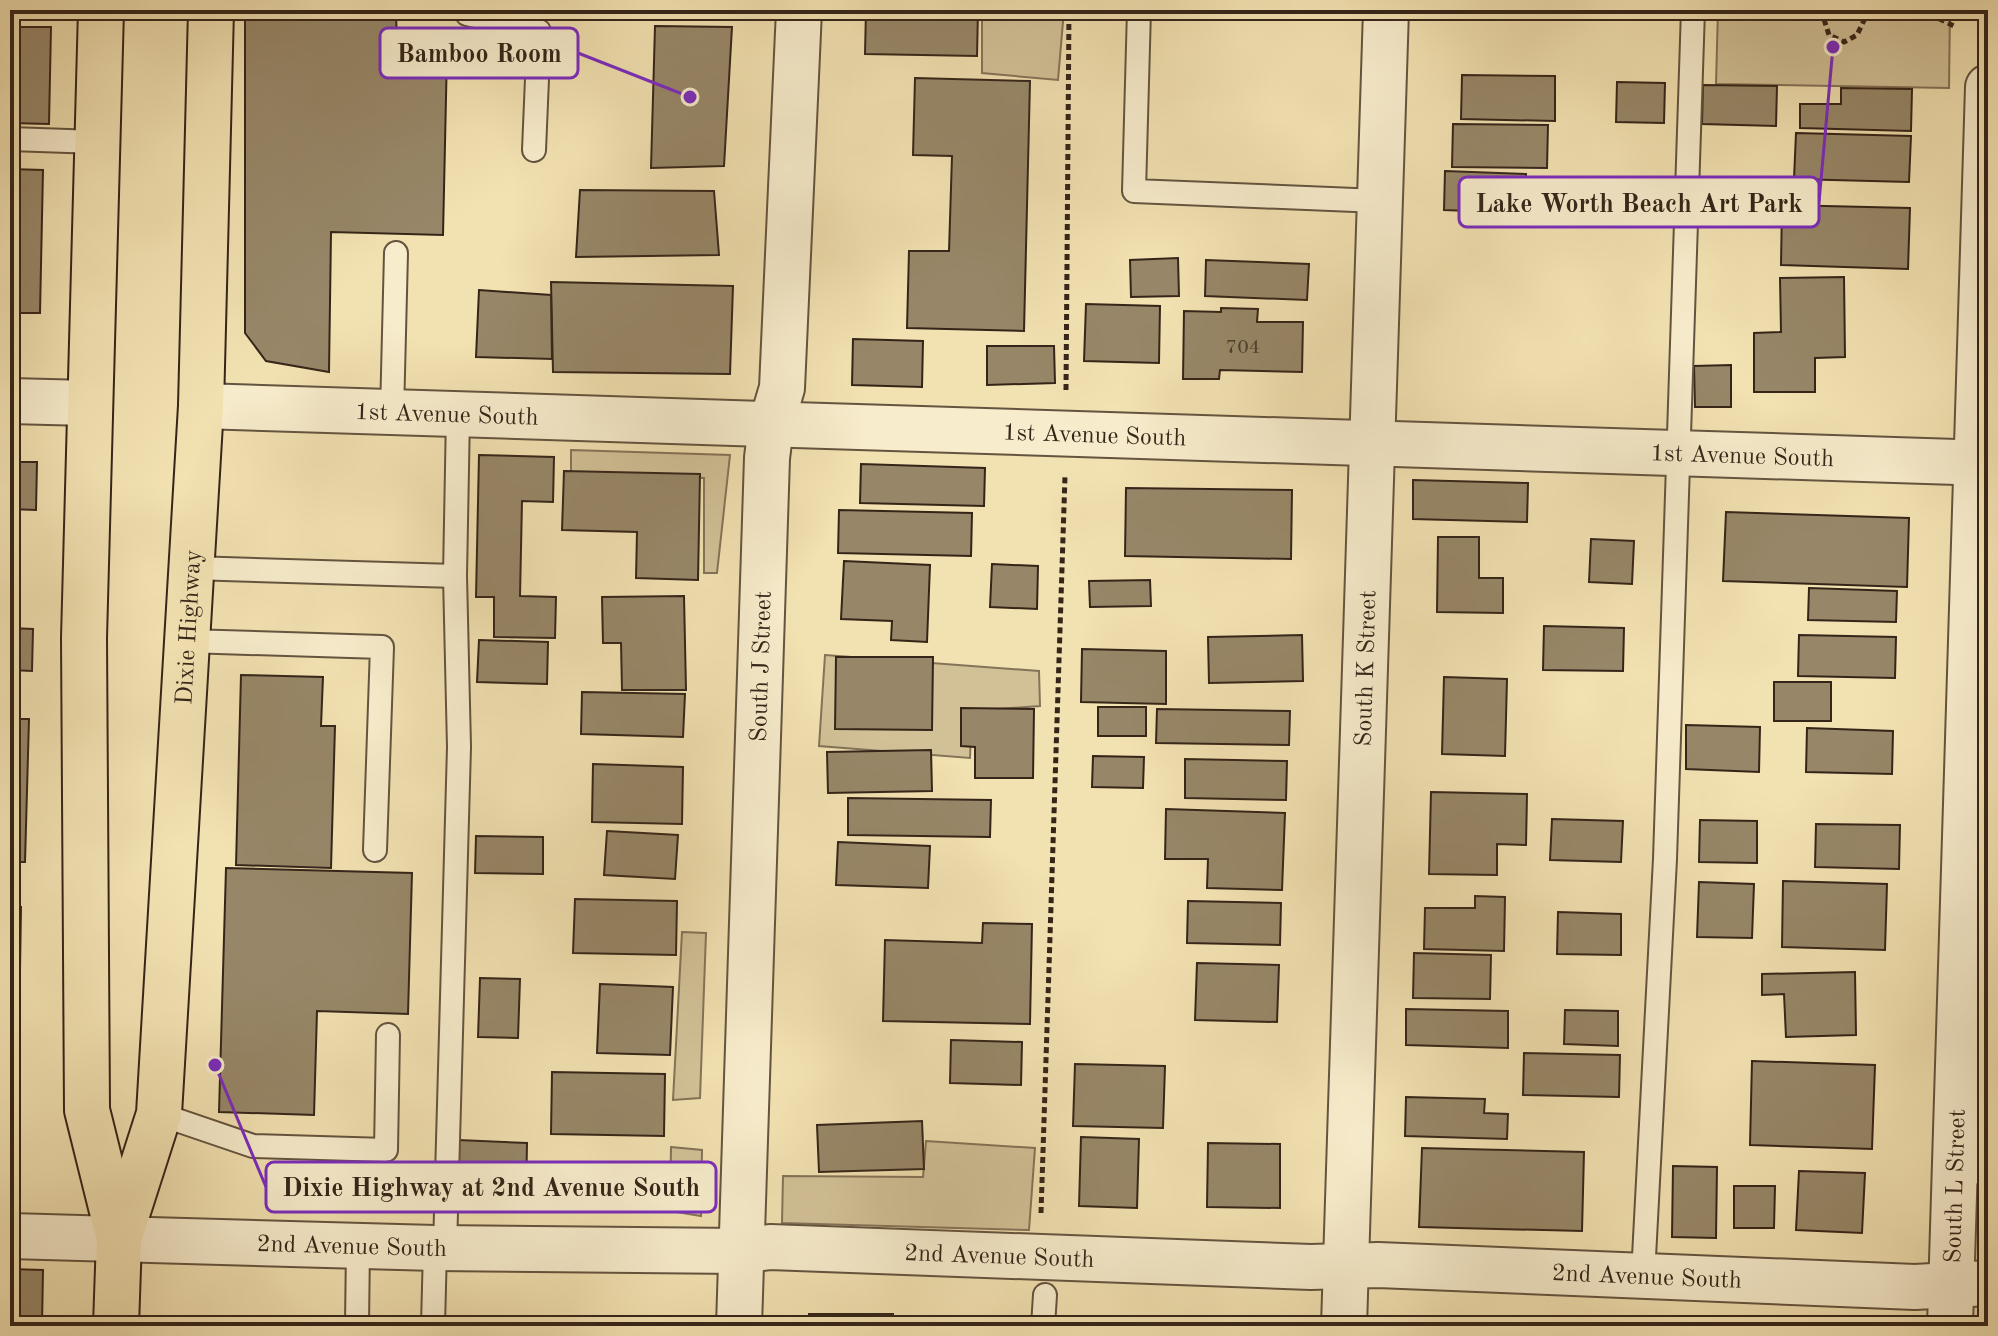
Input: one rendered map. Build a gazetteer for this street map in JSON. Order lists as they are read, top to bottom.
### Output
{
  "streets": {
    "main road": ["Dixie Highway"],
    "street": [
      "1st Avenue South",
      "South J Street",
      "South K Street",
      "South L Street",
      "2nd Avenue South"
    ]
  },
  "crossings": [
    ["1st Avenue South", "Dixie Highway"],
    ["1st Avenue South", "South J Street"],
    ["1st Avenue South", "South K Street"],
    ["1st Avenue South", "South L Street"],
    ["Dixie Highway", "2nd Avenue South"],
    ["South J Street", "2nd Avenue South"],
    ["South K Street", "2nd Avenue South"],
    ["South L Street", "2nd Avenue South"]
  ],
  "places": ["Lake Worth Beach Art Park", "Bamboo Room", "Dixie Highway at 2nd Avenue South"],
  "house_numbers": ["704"]
}
